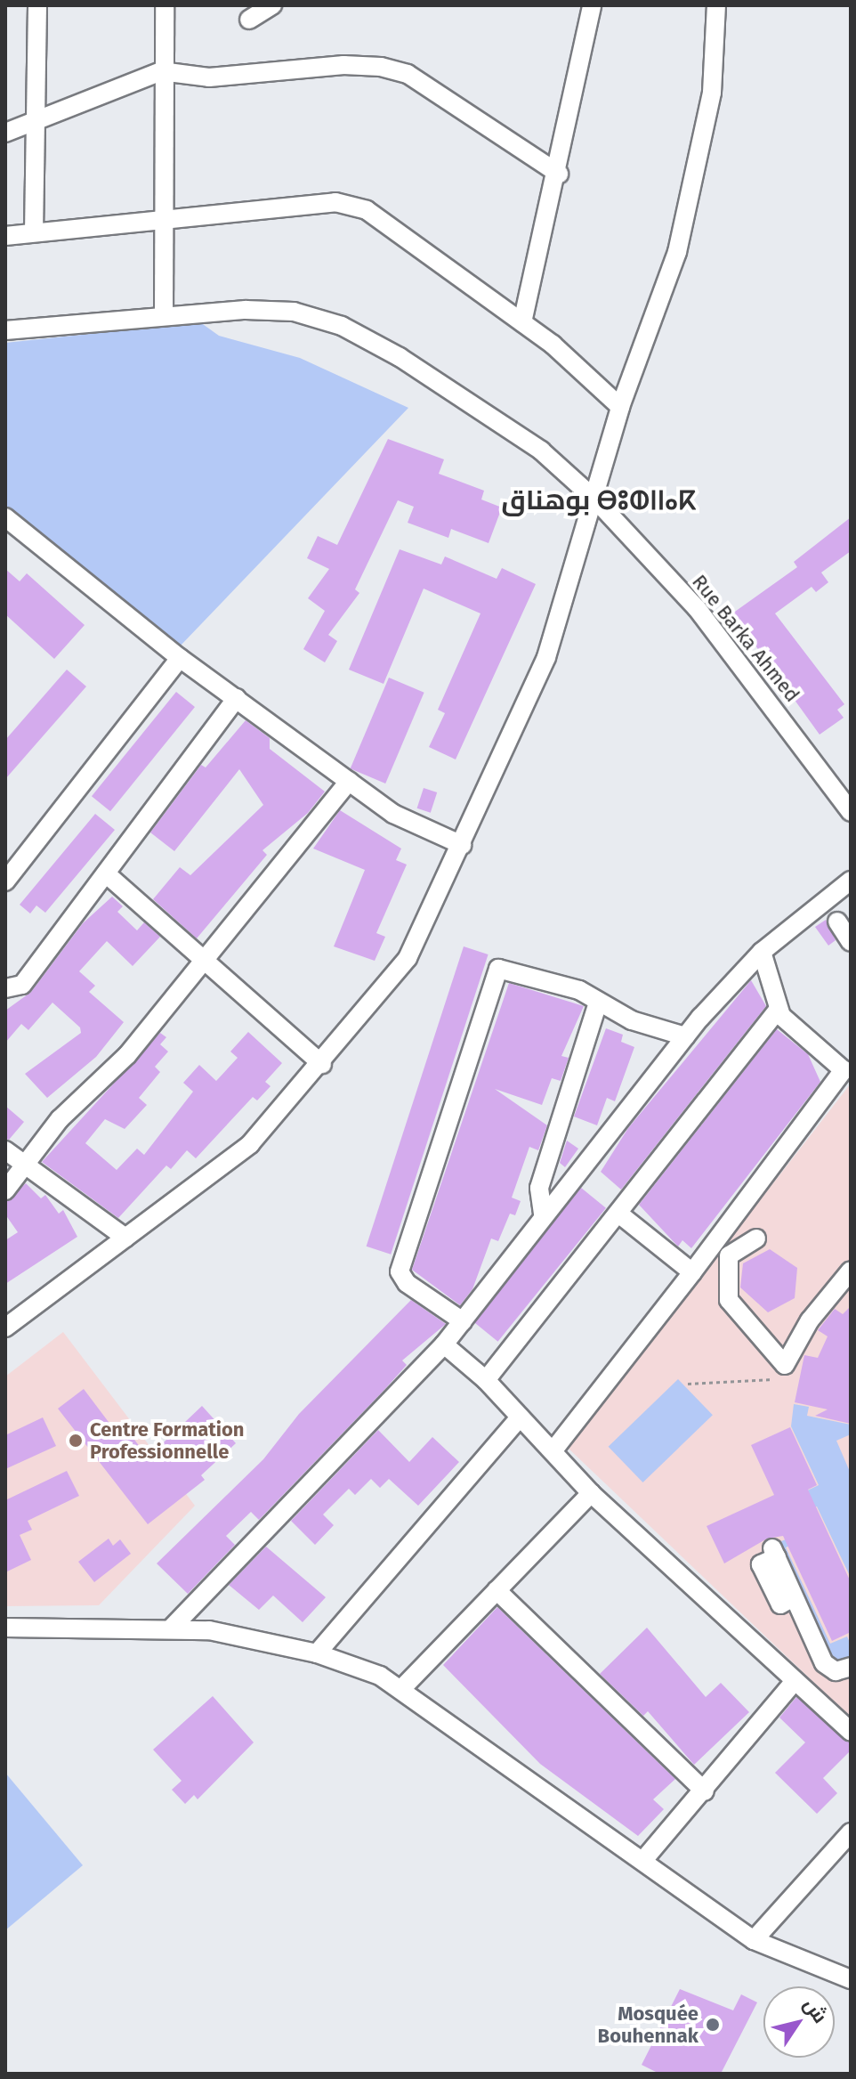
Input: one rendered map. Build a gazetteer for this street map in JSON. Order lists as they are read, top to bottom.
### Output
{
  "streets": {
    "street": ["Rue Barka Ahmed"]
  },
  "districts": ["بوهناق ⴱⵓⵀⵏⵏⴰⴽ"],
  "places": ["Centre Formation Professionnelle", "Mosquée Bouhennak"],
  "north": "top right"
}
